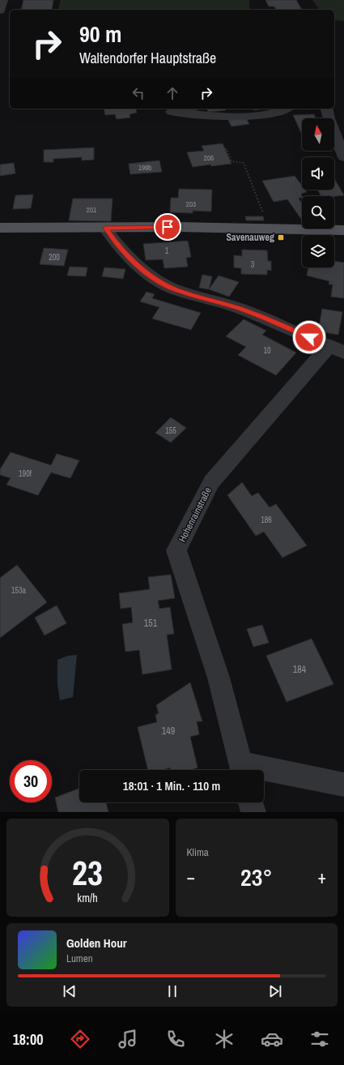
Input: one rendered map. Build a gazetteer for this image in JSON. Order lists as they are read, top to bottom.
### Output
{
  "streets": {
    "street": ["Hohenrainstraße"]
  },
  "places": {
    "transit": ["Savenauweg"]
  },
  "house_numbers": [
    "205",
    "199b",
    "203",
    "201",
    "1",
    "200",
    "3",
    "10",
    "155",
    "190f",
    "186",
    "153a",
    "151",
    "184",
    "149"
  ],
  "north": "top",
  "page": {
    "turn": ["90 m", "Waltendorfer Hauptstraße"],
    "limit": "30",
    "trip": "18:01 · 1 Min. · 110 m",
    "tile": "Klima",
    "heat": ["−", "23°", "+"],
    "song": ["Golden Hour", "Lumen"],
    "tabs": "18:00",
    "gauge": ["23", "km/h"]
  }
}
